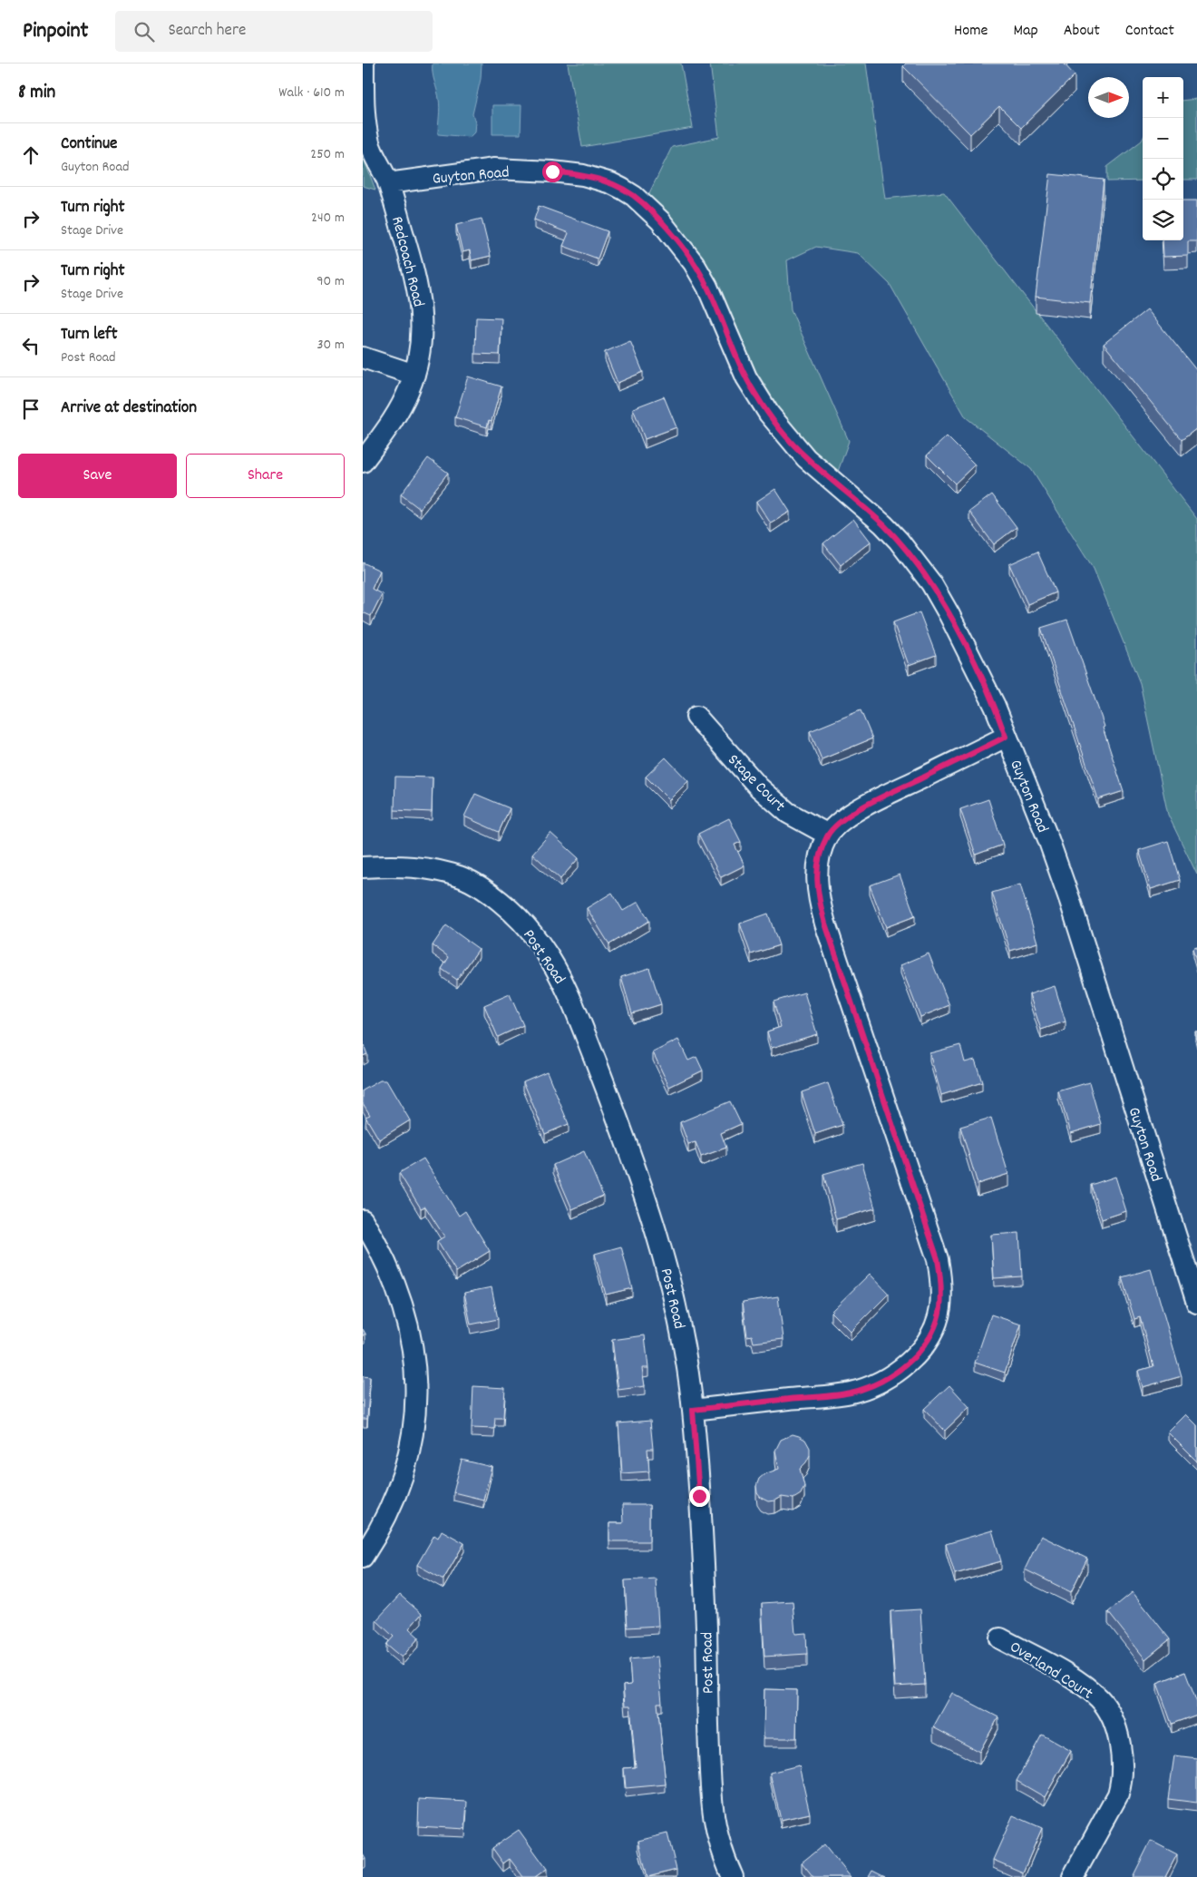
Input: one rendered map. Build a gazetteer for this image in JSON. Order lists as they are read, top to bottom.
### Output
{
  "streets": {
    "street": [
      "Guyton Road",
      "Redcoach Road",
      "Stage Court",
      "Post Road",
      "Overland Court"
    ]
  },
  "crossings": [
    ["Guyton Road", "Redcoach Road"]
  ],
  "north": "right",
  "page": {
    "header": "Pinpoint",
    "search": "Search here",
    "nav": [
      "Home",
      "Map",
      "About",
      "Contact"
    ],
    "heading": ["8 min", "Walk · 610 m"],
    "map_buttons": ["+", "−"],
    "list": [
      ["Continue", "Guyton Road", "250 m"],
      ["Turn right", "Stage Drive", "240 m"],
      ["Turn right", "Stage Drive", "90 m"],
      ["Turn left", "Post Road", "30 m"],
      "Arrive at destination"
    ],
    "buttons": ["Save", "Share"]
  }
}
